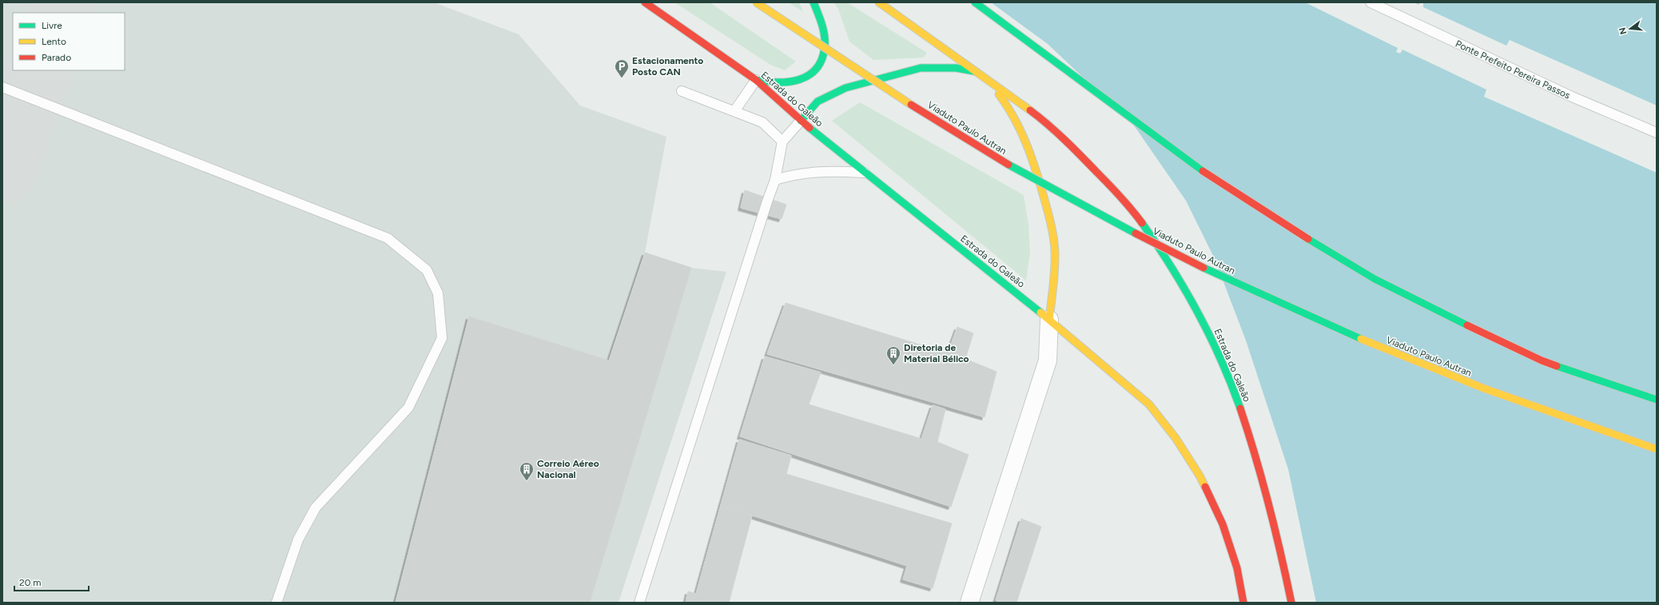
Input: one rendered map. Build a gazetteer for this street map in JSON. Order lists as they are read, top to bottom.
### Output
{
  "streets": {
    "street": ["Estrada do Galeão", "Viaduto Paulo Autran"],
    "lane": ["Ponte Prefeito Pereira Passos"]
  },
  "places": {
    "parking": ["Estacionamento Posto CAN"],
    "building": ["Diretoria de Material Bélico", "Correio Aéreo Nacional"]
  },
  "legend": ["Livre", "Lento", "Parado"],
  "scale_bar": "20 m",
  "north": "left"
}
